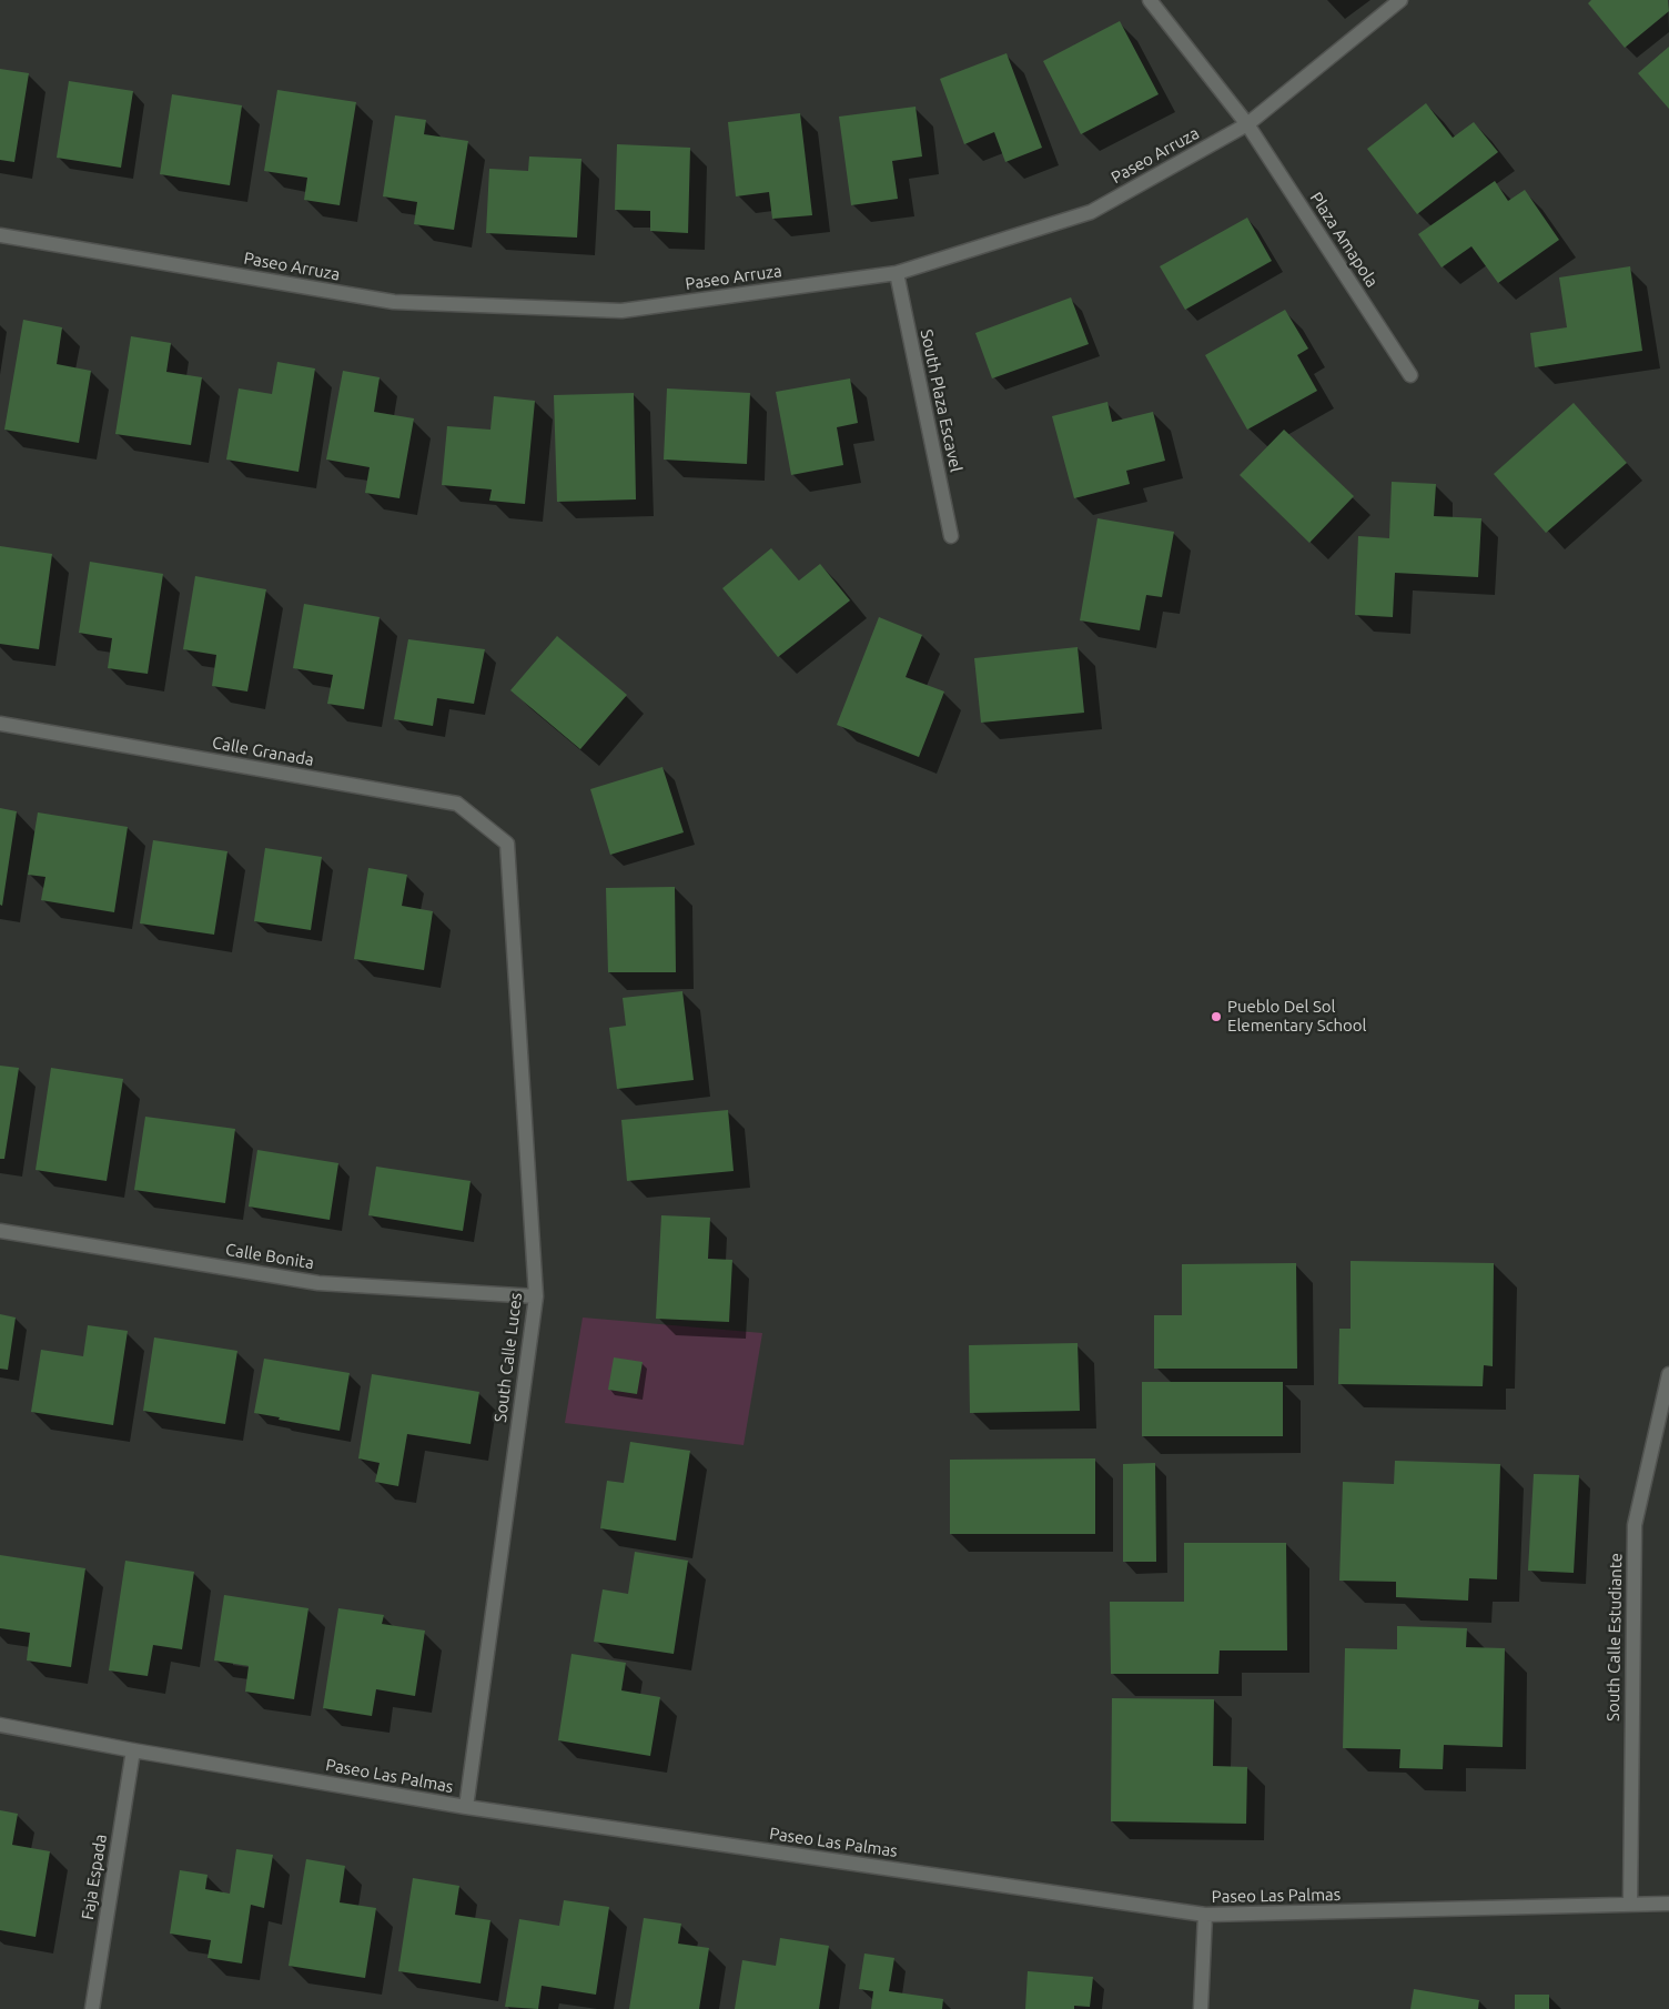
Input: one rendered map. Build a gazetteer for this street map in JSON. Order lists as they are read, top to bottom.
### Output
{
  "streets": {
    "street": [
      "Paseo Arruza",
      "Plaza Amapola",
      "South Plaza Escavel",
      "Calle Granada",
      "Calle Bonita",
      "South Calle Luces",
      "South Calle Estudiante",
      "Paseo Las Palmas",
      "Faja Espada"
    ]
  },
  "crossings": [
    ["Paseo Arruza", "Plaza Amapola"],
    ["Paseo Arruza", "South Plaza Escavel"],
    ["Calle Granada", "South Calle Luces"],
    ["Calle Bonita", "South Calle Luces"],
    ["South Calle Luces", "Paseo Las Palmas"],
    ["South Calle Estudiante", "Paseo Las Palmas"],
    ["Paseo Las Palmas", "Faja Espada"]
  ],
  "places": ["Pueblo Del Sol Elementary School"]
}
